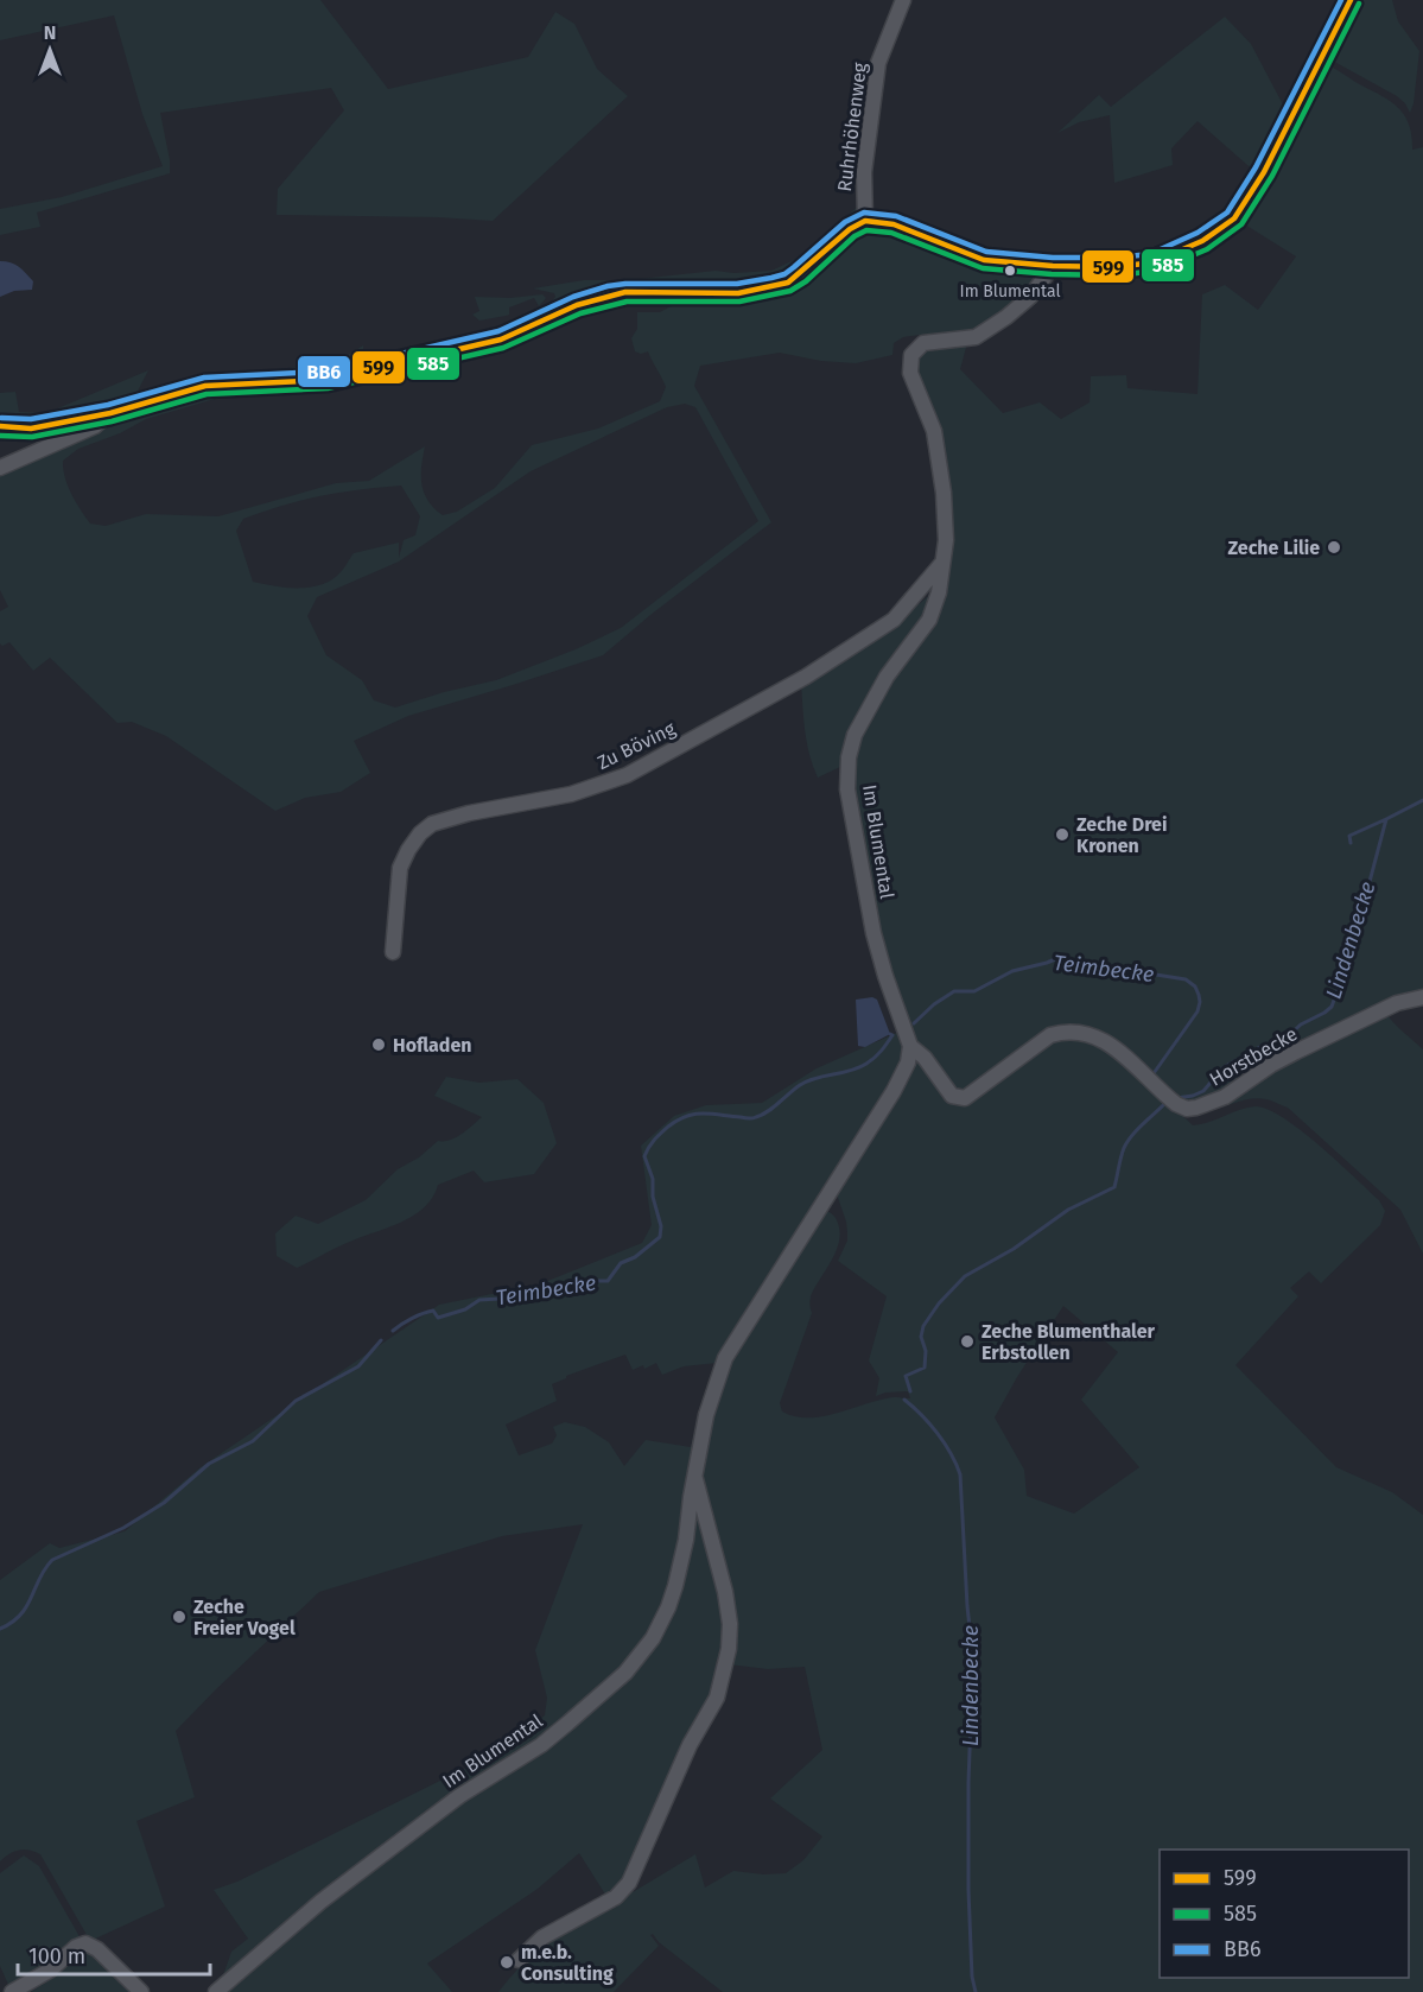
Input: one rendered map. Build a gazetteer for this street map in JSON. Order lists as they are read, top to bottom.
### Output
{
  "streets": {
    "street": [
      "Ruhrhöhenweg",
      "Zu Böving",
      "Im Blumental",
      "Horstbecke"
    ]
  },
  "crossings": [
    ["Zu Böving", "Im Blumental"],
    ["Im Blumental", "Horstbecke"]
  ],
  "water": ["Lindenbecke", "Teimbecke"],
  "places": [
    "Im Blumental",
    "Zeche Lilie",
    "Zeche Drei Kronen",
    "Hofladen",
    "Zeche Blumenthaler Erbstollen",
    "Zeche Freier Vogel",
    "m.e.b. Consulting"
  ],
  "lines": ["transit line 599", "transit line BB6", "transit line 585"],
  "legend": ["599", "585", "BB6"],
  "scale_bar": "100 m",
  "north": "top"
}
